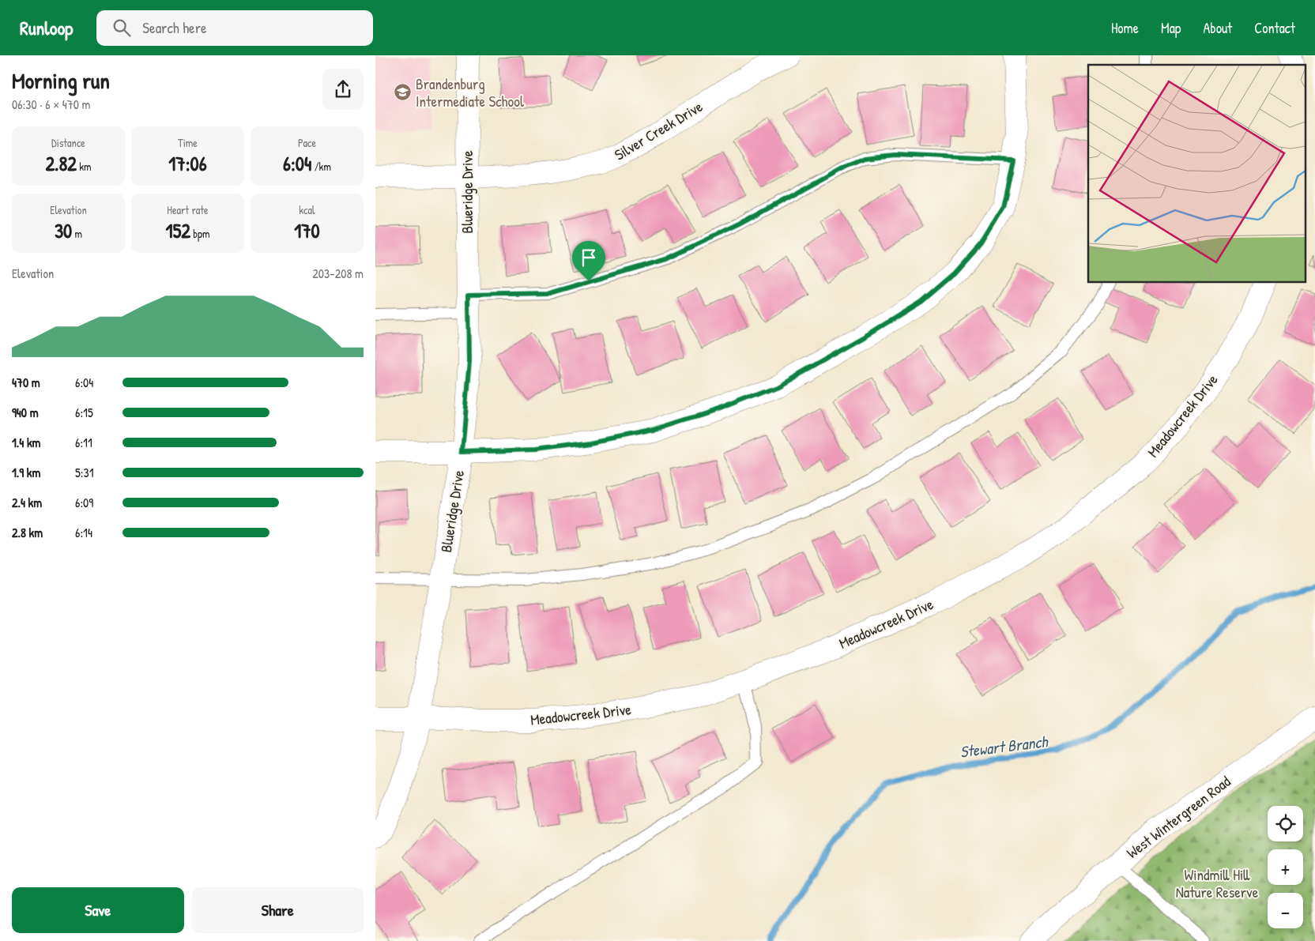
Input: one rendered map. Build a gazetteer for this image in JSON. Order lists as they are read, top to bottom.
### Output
{
  "streets": {
    "street": [
      "Silver Creek Drive",
      "Blueridge Drive",
      "Meadowcreek Drive",
      "West Wintergreen Road"
    ]
  },
  "crossings": [
    ["Silver Creek Drive", "Blueridge Drive"],
    ["Blueridge Drive", "Meadowcreek Drive"]
  ],
  "water": ["Stewart Branch"],
  "parks": ["Windmill Hill Nature Reserve"],
  "places": {
    "school or university": ["Brandenburg Intermediate School"]
  },
  "page": {
    "header": "Runloop",
    "search": "Search here",
    "nav": [
      "Home",
      "Map",
      "About",
      "Contact"
    ],
    "heading": ["Morning run", "06:30 · 6 × 470 m"],
    "stats": [
      ["Distance", "2.82 km"],
      ["Time", "17:06"],
      ["Pace", "6:04 /km"],
      ["Elevation", "30 m"],
      ["Heart rate", "152 bpm"],
      ["kcal", "170"]
    ],
    "chart": ["Elevation", "203–208 m"],
    "list": [
      {
        "name": "470 m",
        "note": "6:04"
      },
      {
        "name": "940 m",
        "note": "6:15"
      },
      {
        "name": "1.4 km",
        "note": "6:11"
      },
      {
        "name": "1.9 km",
        "note": "5:31"
      },
      {
        "name": "2.4 km",
        "note": "6:09"
      },
      {
        "name": "2.8 km",
        "note": "6:14"
      }
    ],
    "map_buttons": ["+", "−"],
    "buttons": ["Save", "Share"]
  }
}
